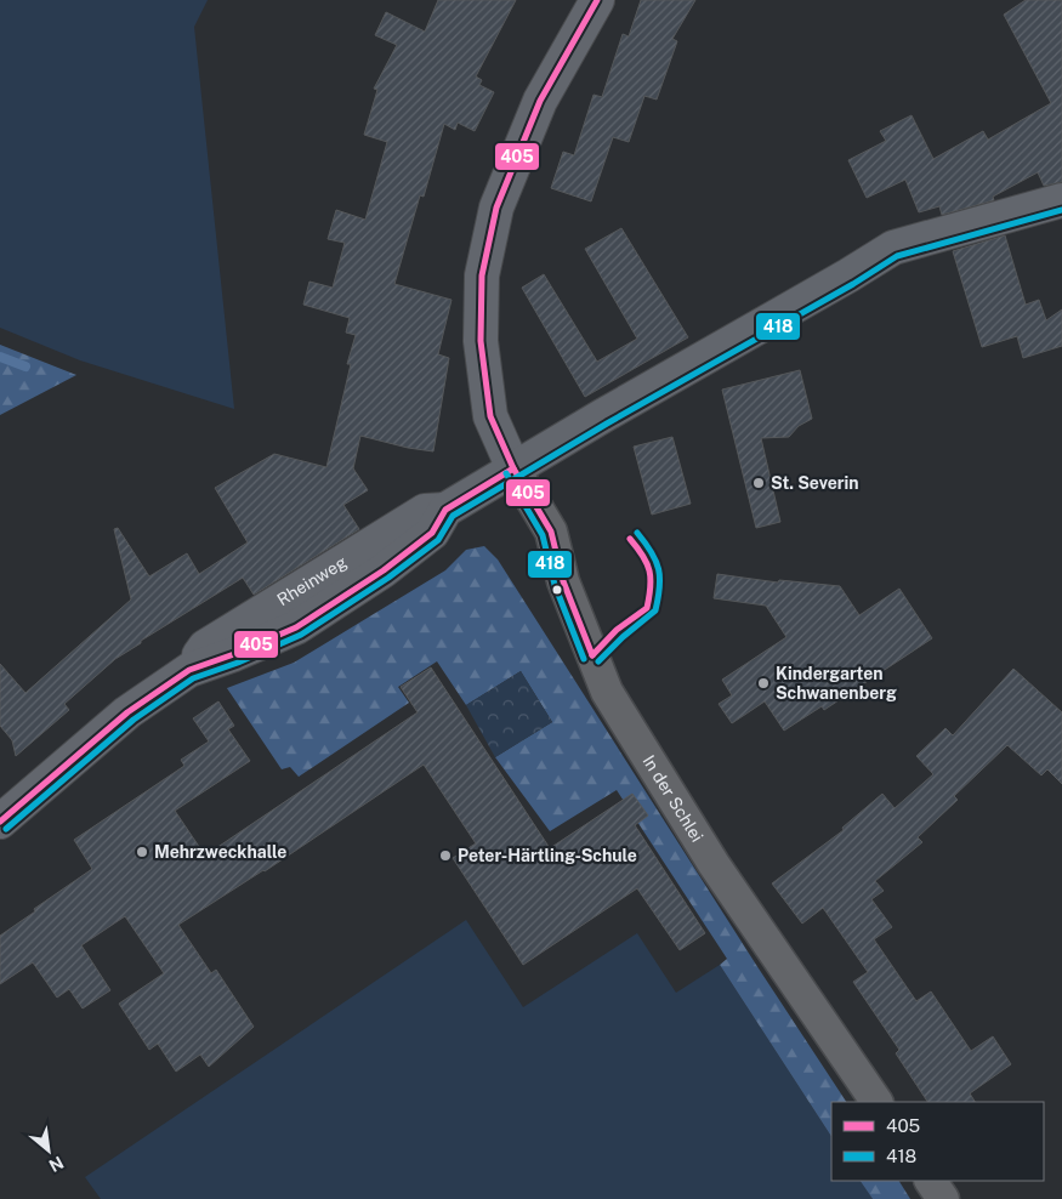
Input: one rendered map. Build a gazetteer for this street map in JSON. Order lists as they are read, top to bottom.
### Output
{
  "streets": {
    "main road": ["Rheinweg"],
    "street": ["In der Schlei"]
  },
  "crossings": [
    ["Rheinweg", "In der Schlei"]
  ],
  "places": [
    "St. Severin",
    "Kindergarten Schwanenberg",
    "Mehrzweckhalle",
    "Peter-Härtling-Schule"
  ],
  "lines": ["transit line 405", "transit line 418"],
  "legend": ["405", "418"],
  "north": "bottom right"
}
